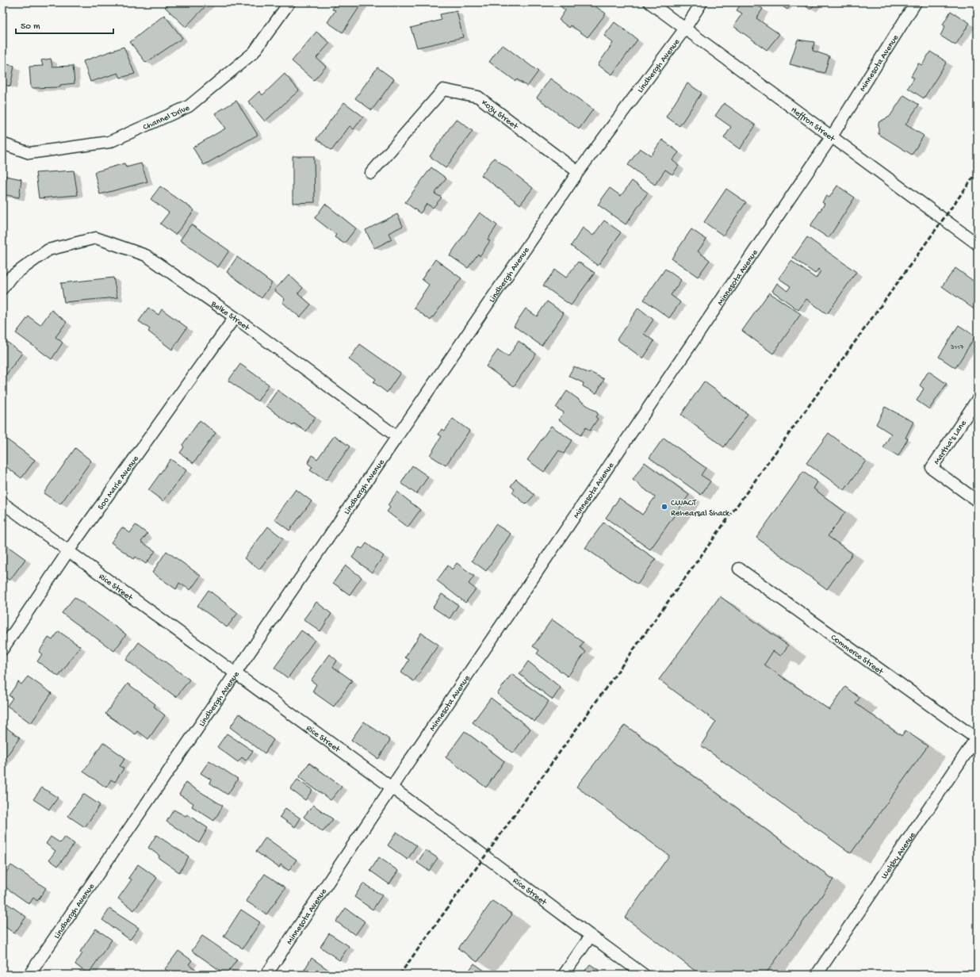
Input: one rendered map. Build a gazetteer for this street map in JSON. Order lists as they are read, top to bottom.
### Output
{
  "streets": {
    "street": [
      "Minnesota Avenue",
      "Lindbergh Avenue",
      "Kozy Street",
      "Channel Drive",
      "Heffron Street",
      "Belke Street",
      "Martha's Lane",
      "Soo Marie Avenue",
      "Rice Street",
      "Commerce Street",
      "Welsby Avenue"
    ]
  },
  "crossings": [
    ["Minnesota Avenue", "Heffron Street"],
    ["Minnesota Avenue", "Rice Street"],
    ["Lindbergh Avenue", "Kozy Street"],
    ["Lindbergh Avenue", "Heffron Street"],
    ["Lindbergh Avenue", "Belke Street"],
    ["Lindbergh Avenue", "Rice Street"],
    ["Belke Street", "Soo Marie Avenue"],
    ["Soo Marie Avenue", "Rice Street"],
    ["Commerce Street", "Welsby Avenue"]
  ],
  "places": ["CWACT Rehearsal Shack"],
  "house_numbers": ["3117"],
  "scale_bar": "50 m"
}
